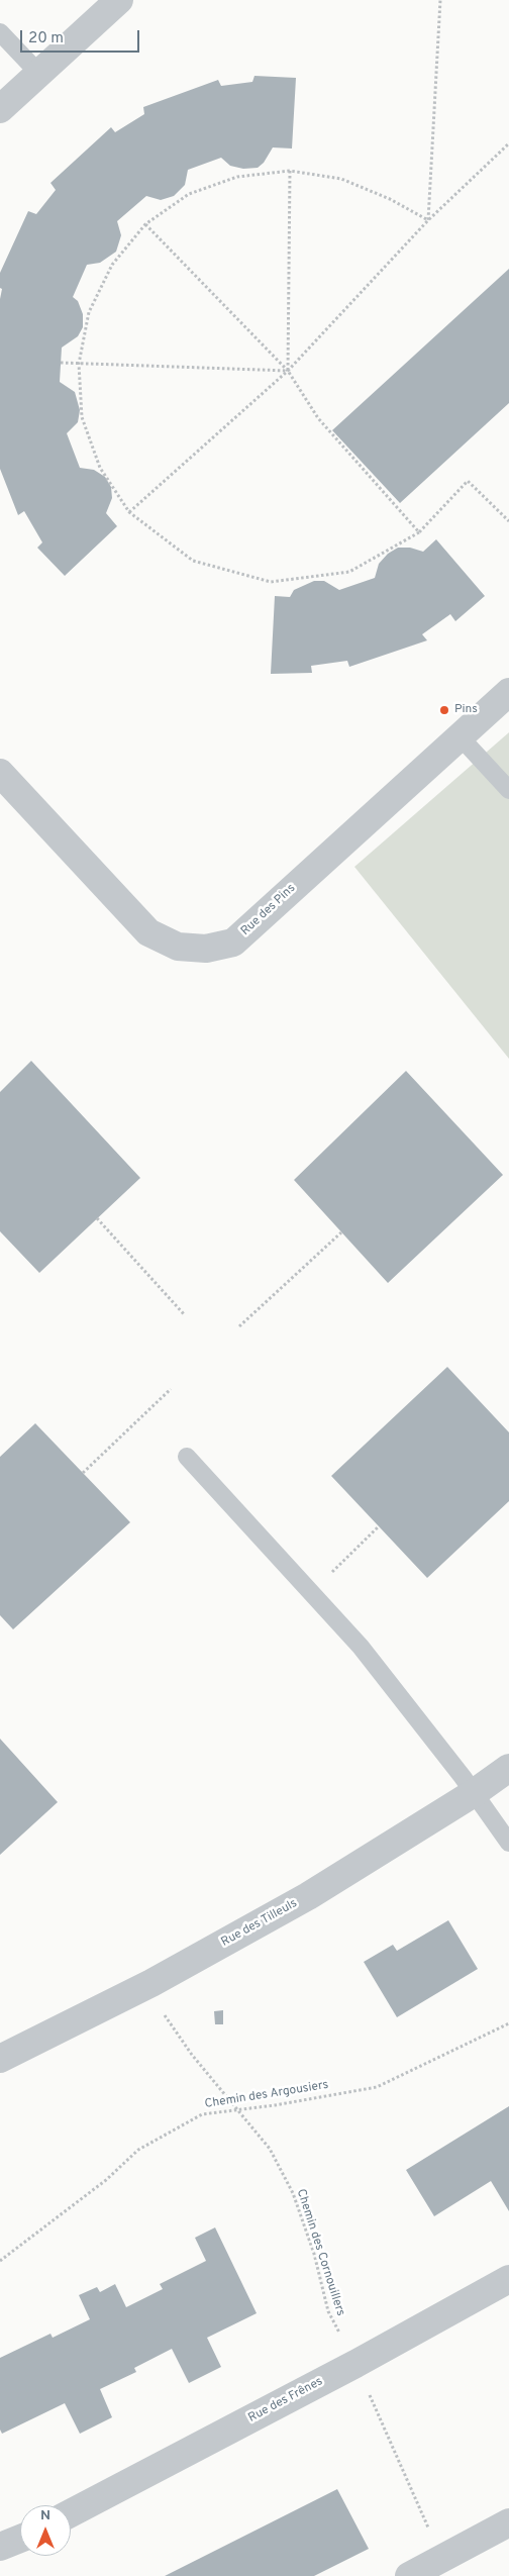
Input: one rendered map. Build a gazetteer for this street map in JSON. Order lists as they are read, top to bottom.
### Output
{
  "streets": {
    "street": ["Rue des Pins", "Rue des Tilleuls", "Rue des Frênes"],
    "path": ["Chemin des Argousiers", "Chemin des Cornouillers"]
  },
  "crossings": [
    ["Rue des Tilleuls", "Chemin des Cornouillers"],
    ["Chemin des Argousiers", "Chemin des Cornouillers"],
    ["Chemin des Cornouillers", "Rue des Frênes"]
  ],
  "places": ["Pins"],
  "scale_bar": "20 m",
  "north": "top"
}
